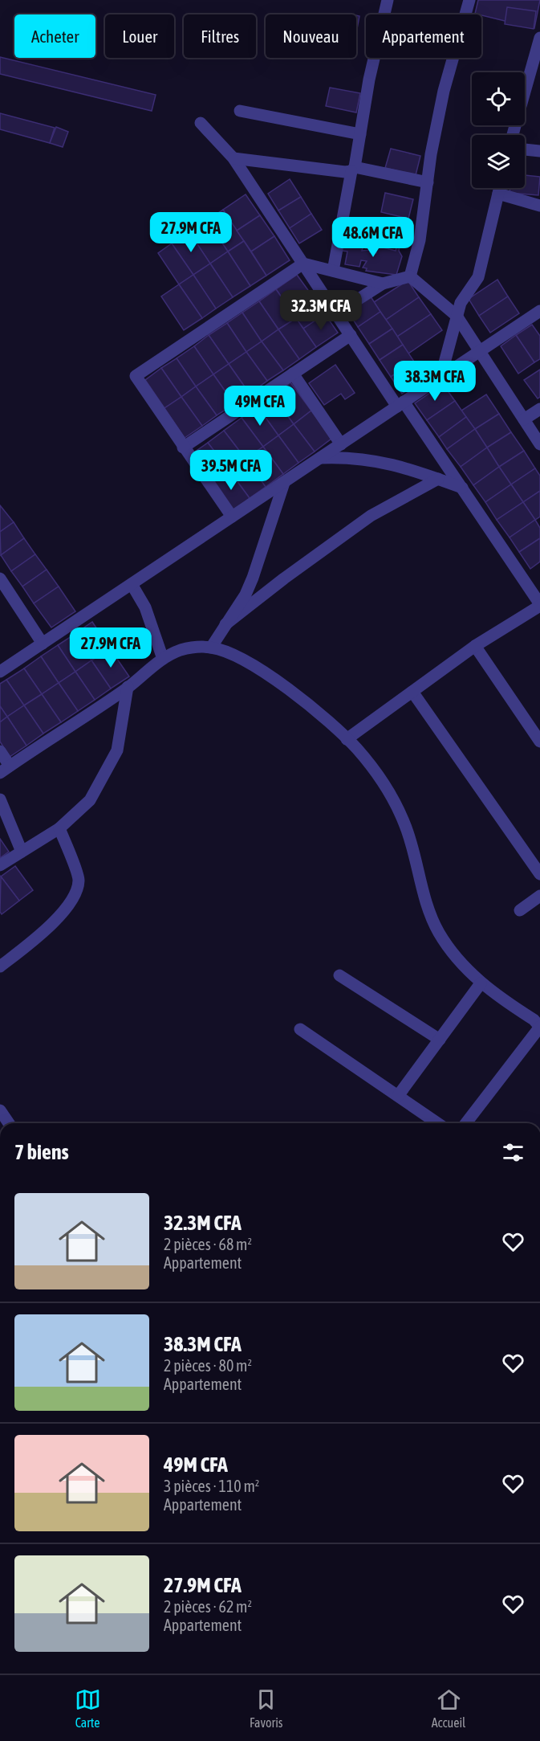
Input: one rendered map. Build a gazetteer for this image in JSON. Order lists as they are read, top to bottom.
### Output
{
  "page": {
    "chip": [
      "Acheter",
      "Louer",
      "Filtres",
      "Nouveau",
      "Appartement"
    ],
    "price": [
      "27.9M CFA",
      "48.6M CFA",
      "32.3M CFA",
      "38.3M CFA",
      "49M CFA",
      "39.5M CFA",
      "27.9M CFA"
    ],
    "heading": "7 biens",
    "list": [
      {
        "name": "32.3M CFA",
        "note": "2 pièces · 68 m² · Appartement"
      },
      {
        "name": "38.3M CFA",
        "note": "2 pièces · 80 m² · Appartement"
      },
      {
        "name": "49M CFA",
        "note": "3 pièces · 110 m² · Appartement"
      },
      {
        "name": "27.9M CFA",
        "note": "2 pièces · 62 m² · Appartement"
      }
    ],
    "tabs": ["Carte", "Favoris", "Accueil"]
  }
}
